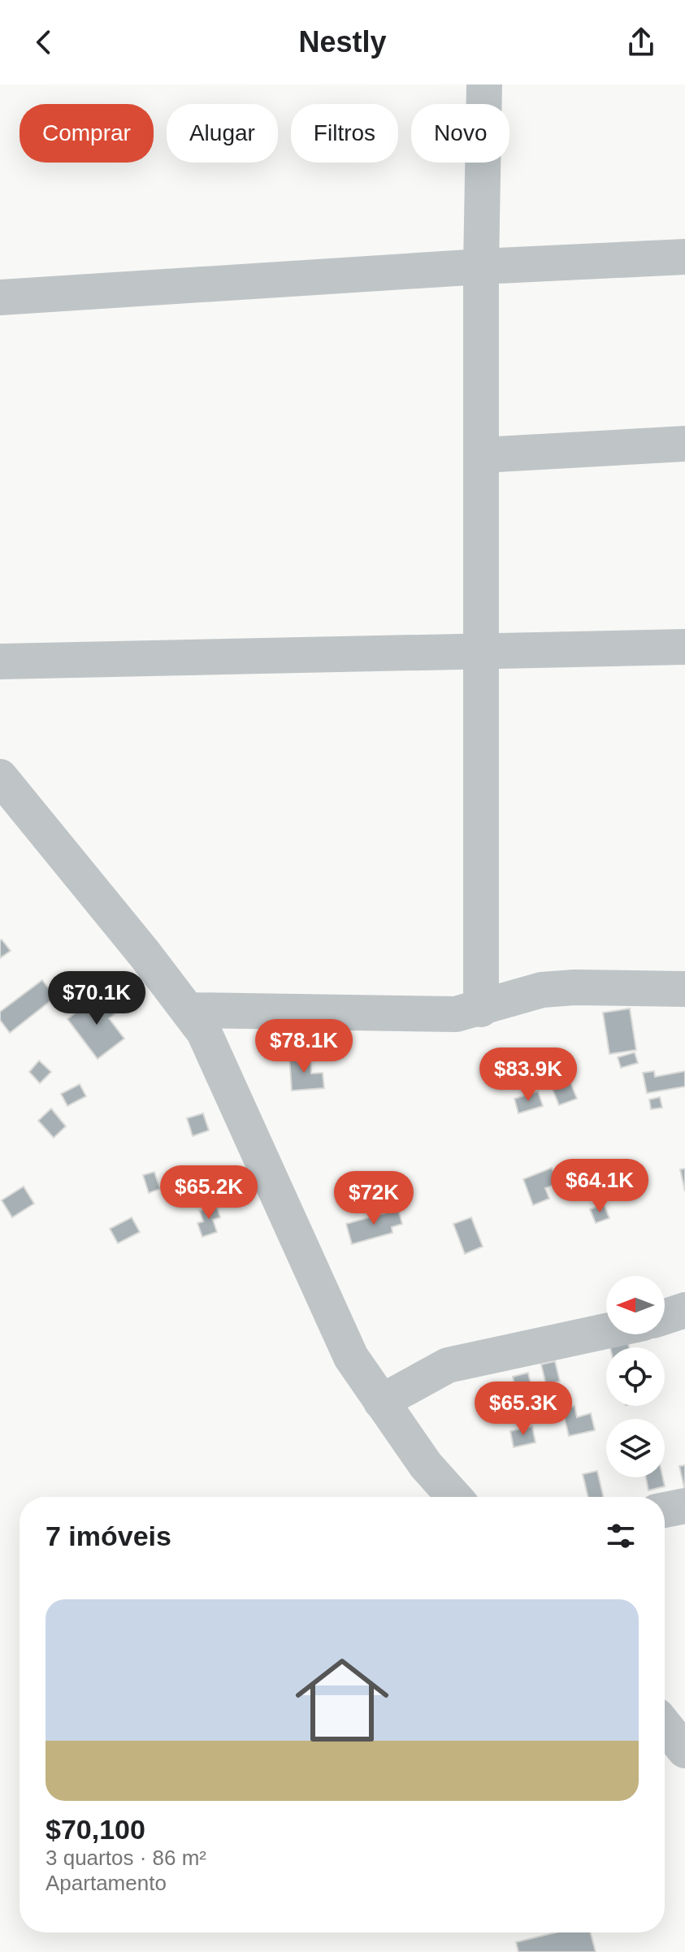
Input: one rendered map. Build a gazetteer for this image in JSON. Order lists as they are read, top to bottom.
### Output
{
  "north": "left",
  "page": {
    "header": "Nestly",
    "chip": [
      "Comprar",
      "Alugar",
      "Filtros",
      "Novo"
    ],
    "price": [
      "$70.1K",
      "$78.1K",
      "$83.9K",
      "$64.1K",
      "$65.2K",
      "$72K",
      "$65.3K"
    ],
    "heading": "7 imóveis",
    "list": [
      {
        "name": "$70,100",
        "note": "3 quartos · 86 m² · Apartamento"
      }
    ]
  }
}
